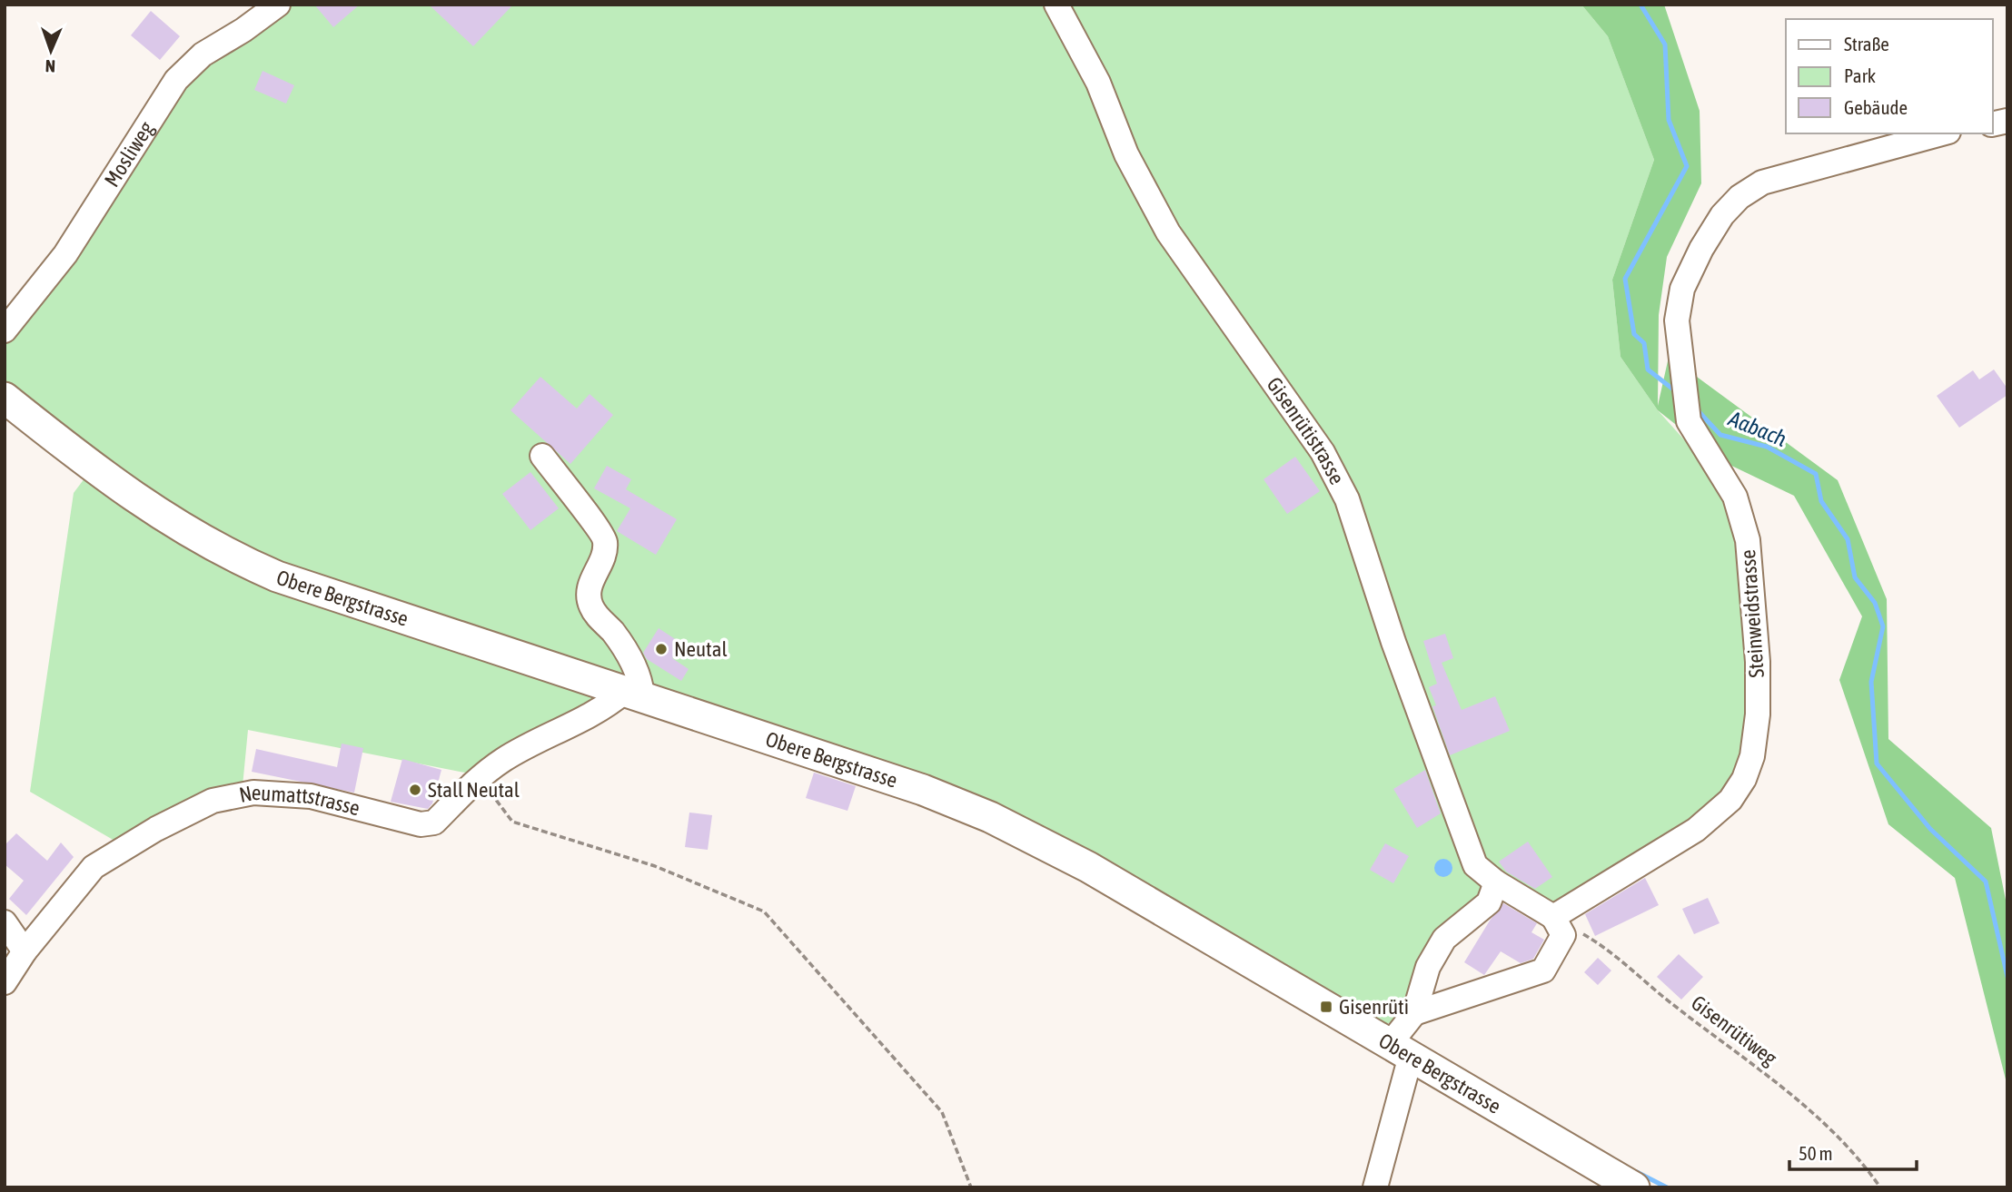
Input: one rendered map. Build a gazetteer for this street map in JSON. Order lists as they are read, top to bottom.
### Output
{
  "streets": {
    "main road": ["Obere Bergstrasse"],
    "street": [
      "Mosliweg",
      "Gisenrütistrasse",
      "Steinweidstrasse",
      "Neumattstrasse"
    ],
    "path": ["Gisenrütiweg"]
  },
  "crossings": [
    ["Obere Bergstrasse", "Neumattstrasse"],
    ["Steinweidstrasse", "Gisenrütiweg"]
  ],
  "water": ["Aabach"],
  "places": {
    "other": ["Neutal", "Stall Neutal"],
    "transit": ["Gisenrüti"]
  },
  "legend": ["Straße", "Park", "Gebäude"],
  "scale_bar": "50 m",
  "north": "bottom"
}
